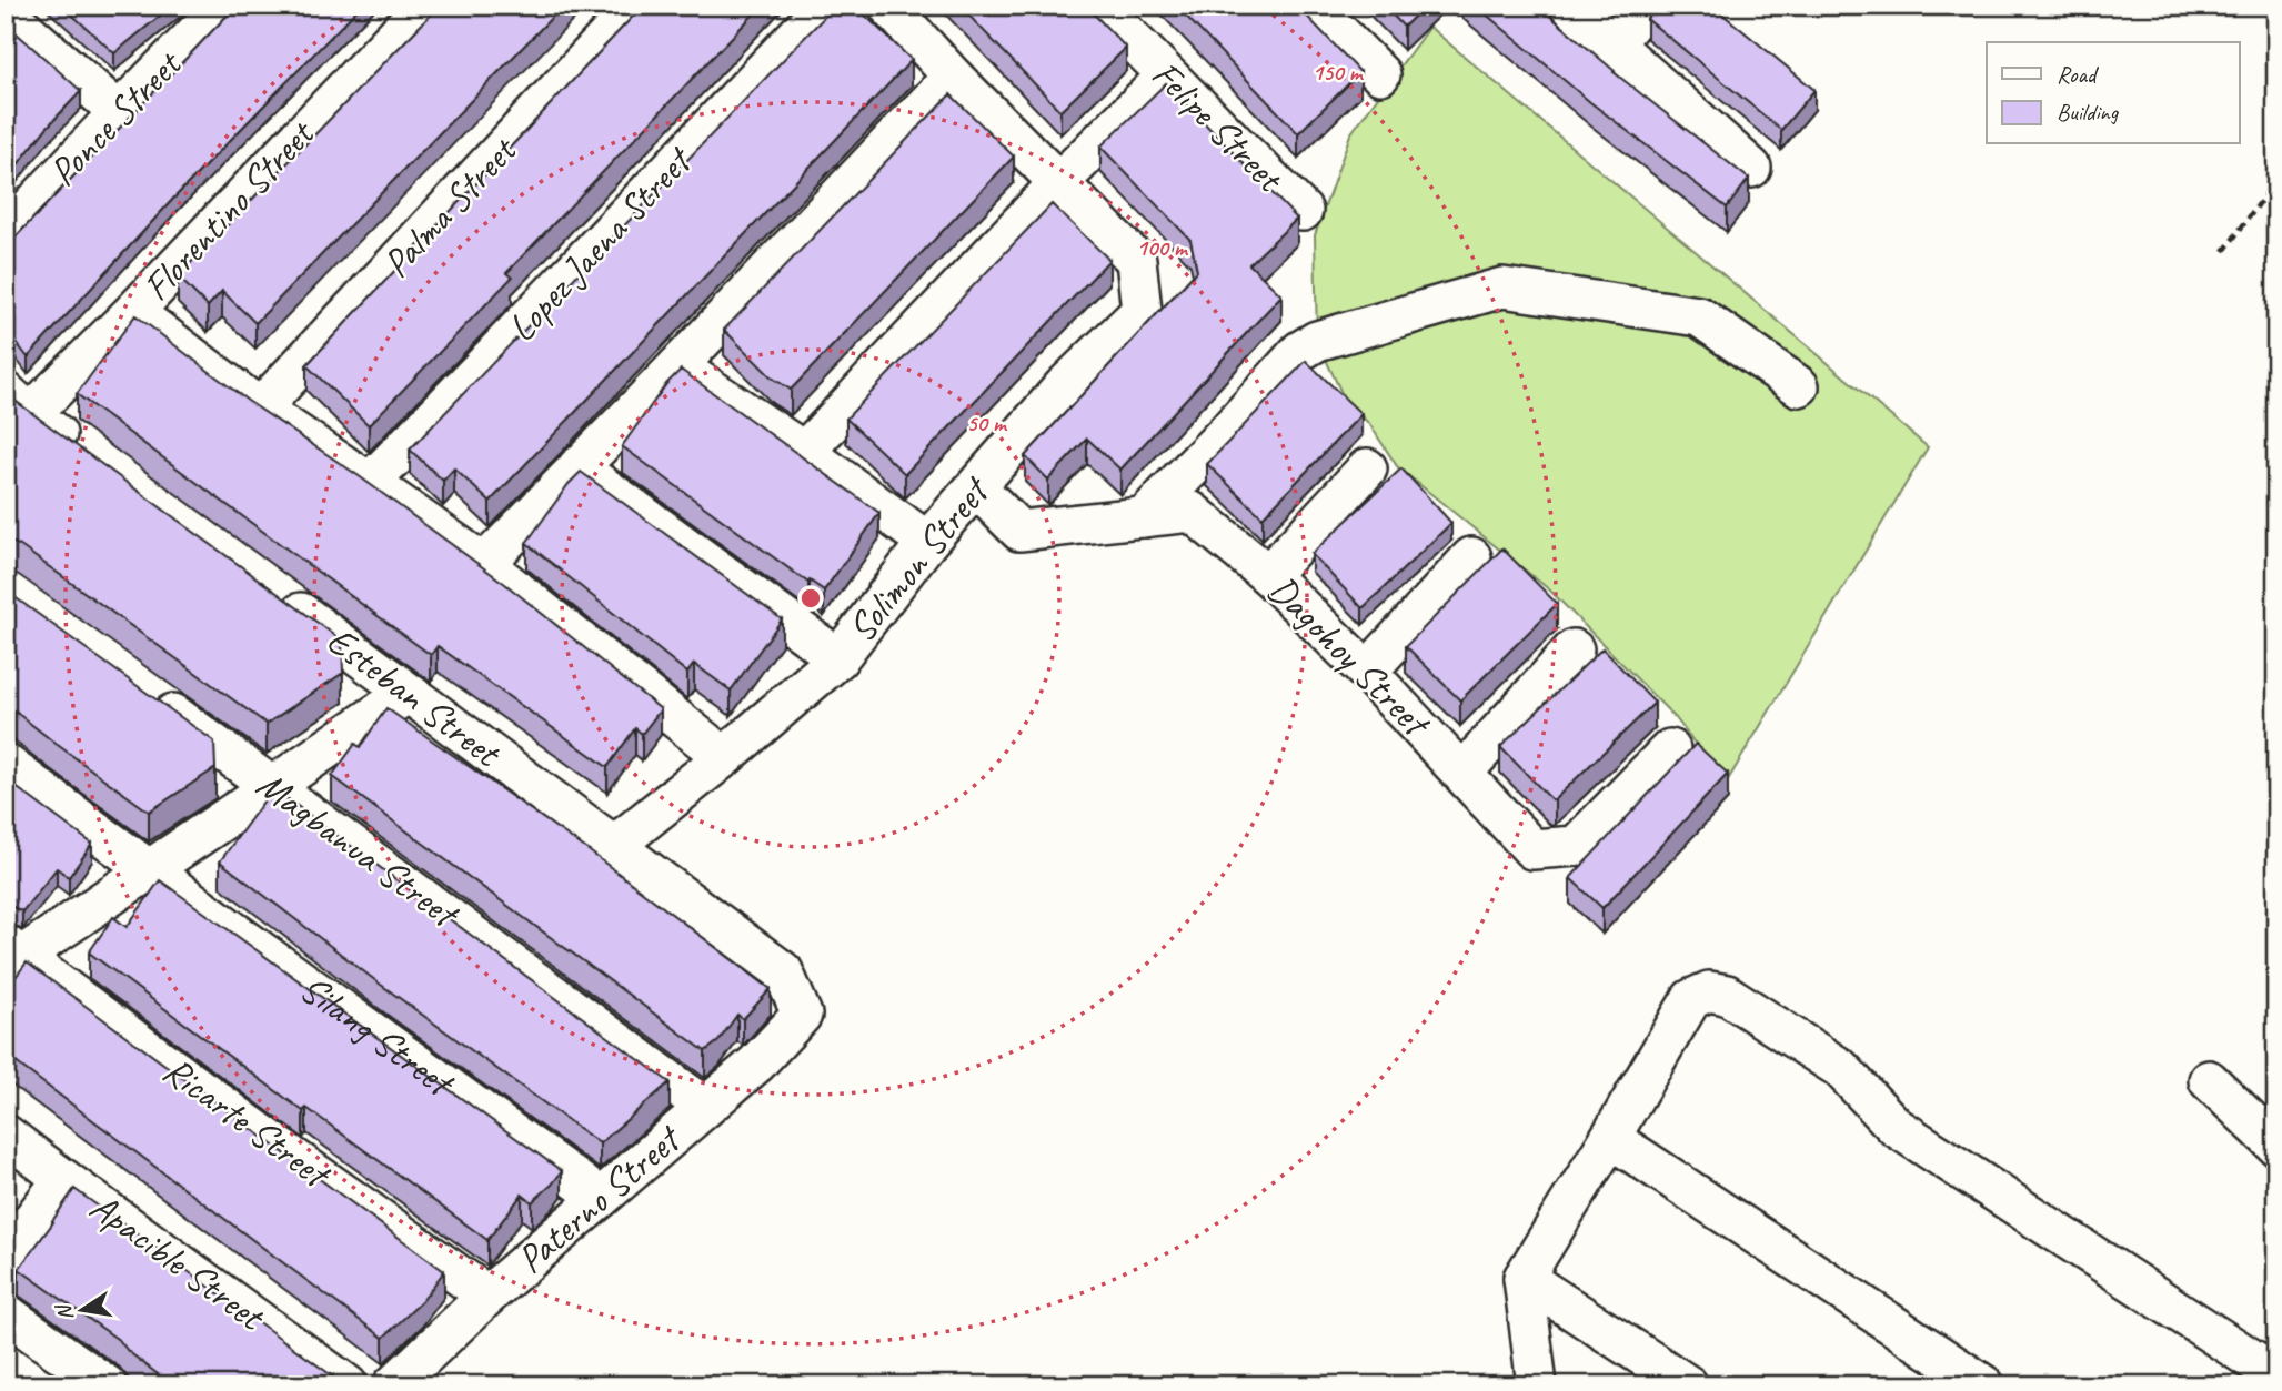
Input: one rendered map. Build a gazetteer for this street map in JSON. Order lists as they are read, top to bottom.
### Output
{
  "streets": {
    "street": [
      "Ponce Street",
      "Felipe Street",
      "Palma Street",
      "Florentino Street",
      "Lopez Jaena Street",
      "Solimon Street",
      "Dagohoy Street",
      "Esteban Street",
      "Magbanua Street",
      "Silang Street",
      "Ricarte Street",
      "Paterno Street",
      "Apacible Street"
    ]
  },
  "crossings": [
    ["Solimon Street", "Dagohoy Street"],
    ["Solimon Street", "Esteban Street"],
    ["Esteban Street", "Paterno Street"],
    ["Magbanua Street", "Paterno Street"],
    ["Silang Street", "Paterno Street"],
    ["Ricarte Street", "Paterno Street"]
  ],
  "legend": ["Road", "Building"],
  "north": "left",
  "rings": ["150 m", "100 m", "50 m"]
}
